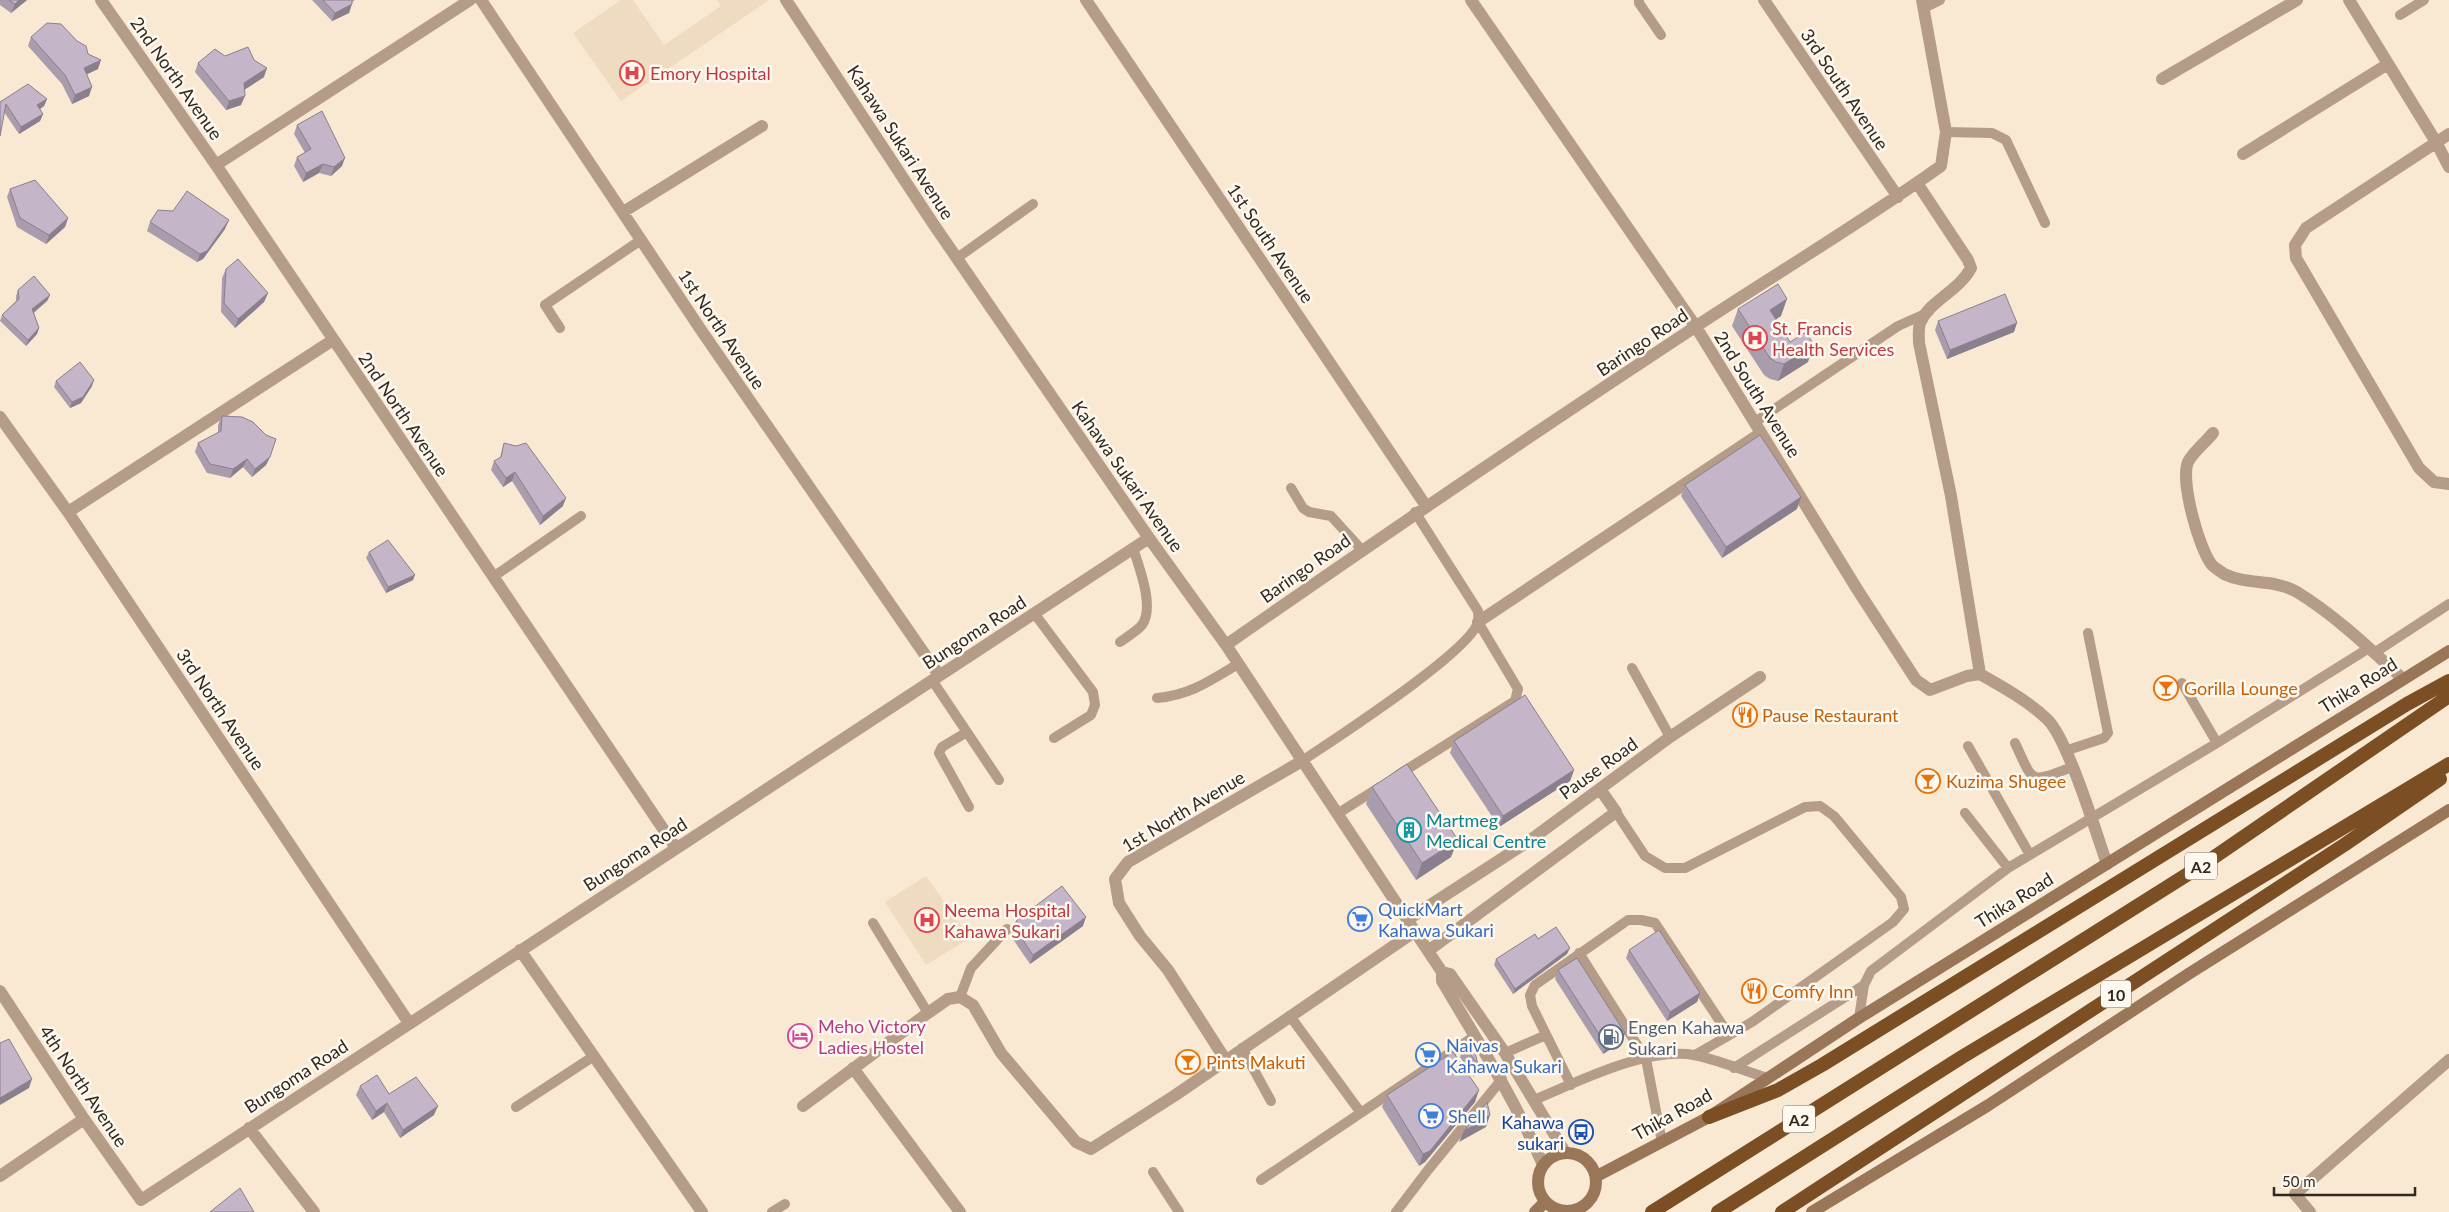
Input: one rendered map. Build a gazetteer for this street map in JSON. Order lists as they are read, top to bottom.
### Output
{
  "streets": {
    "highway": ["A2", "10"],
    "main road": ["Thika Road"],
    "street": [
      "2nd North Avenue",
      "3rd South Avenue",
      "Kahawa Sukari Avenue",
      "1st South Avenue",
      "1st North Avenue",
      "Baringo Road",
      "2nd South Avenue",
      "Bungoma Road",
      "3rd North Avenue",
      "Pause Road",
      "4th North Avenue"
    ]
  },
  "crossings": [
    ["2nd North Avenue", "Bungoma Road"],
    ["3rd South Avenue", "Baringo Road"],
    ["Kahawa Sukari Avenue", "1st North Avenue"],
    ["Kahawa Sukari Avenue", "Baringo Road"],
    ["Kahawa Sukari Avenue", "Bungoma Road"],
    ["Kahawa Sukari Avenue", "Thika Road"],
    ["Kahawa Sukari Avenue", "Pause Road"],
    ["1st South Avenue", "Baringo Road"],
    ["1st North Avenue", "Bungoma Road"],
    ["Baringo Road", "2nd South Avenue"],
    ["Bungoma Road", "3rd North Avenue"],
    ["Bungoma Road", "4th North Avenue"]
  ],
  "places": {
    "hospital": ["Emory Hospital", "St. Francis Health Services", "Neema Hospital Kahawa Sukari"],
    "bar": ["Gorilla Lounge", "Kuzima Shugee", "Pints Makuti"],
    "restaurant": ["Pause Restaurant", "Comfy Inn"],
    "building": ["Martmeg Medical Centre"],
    "supermarket": ["QuickMart Kahawa Sukari", "Naivas Kahawa Sukari", "Shell"],
    "hotel": ["Meho Victory Ladies Hostel"],
    "fuel station": ["Engen Kahawa Sukari"],
    "bus stop": ["Kahawa sukari"]
  },
  "scale_bar": "50 m"
}
